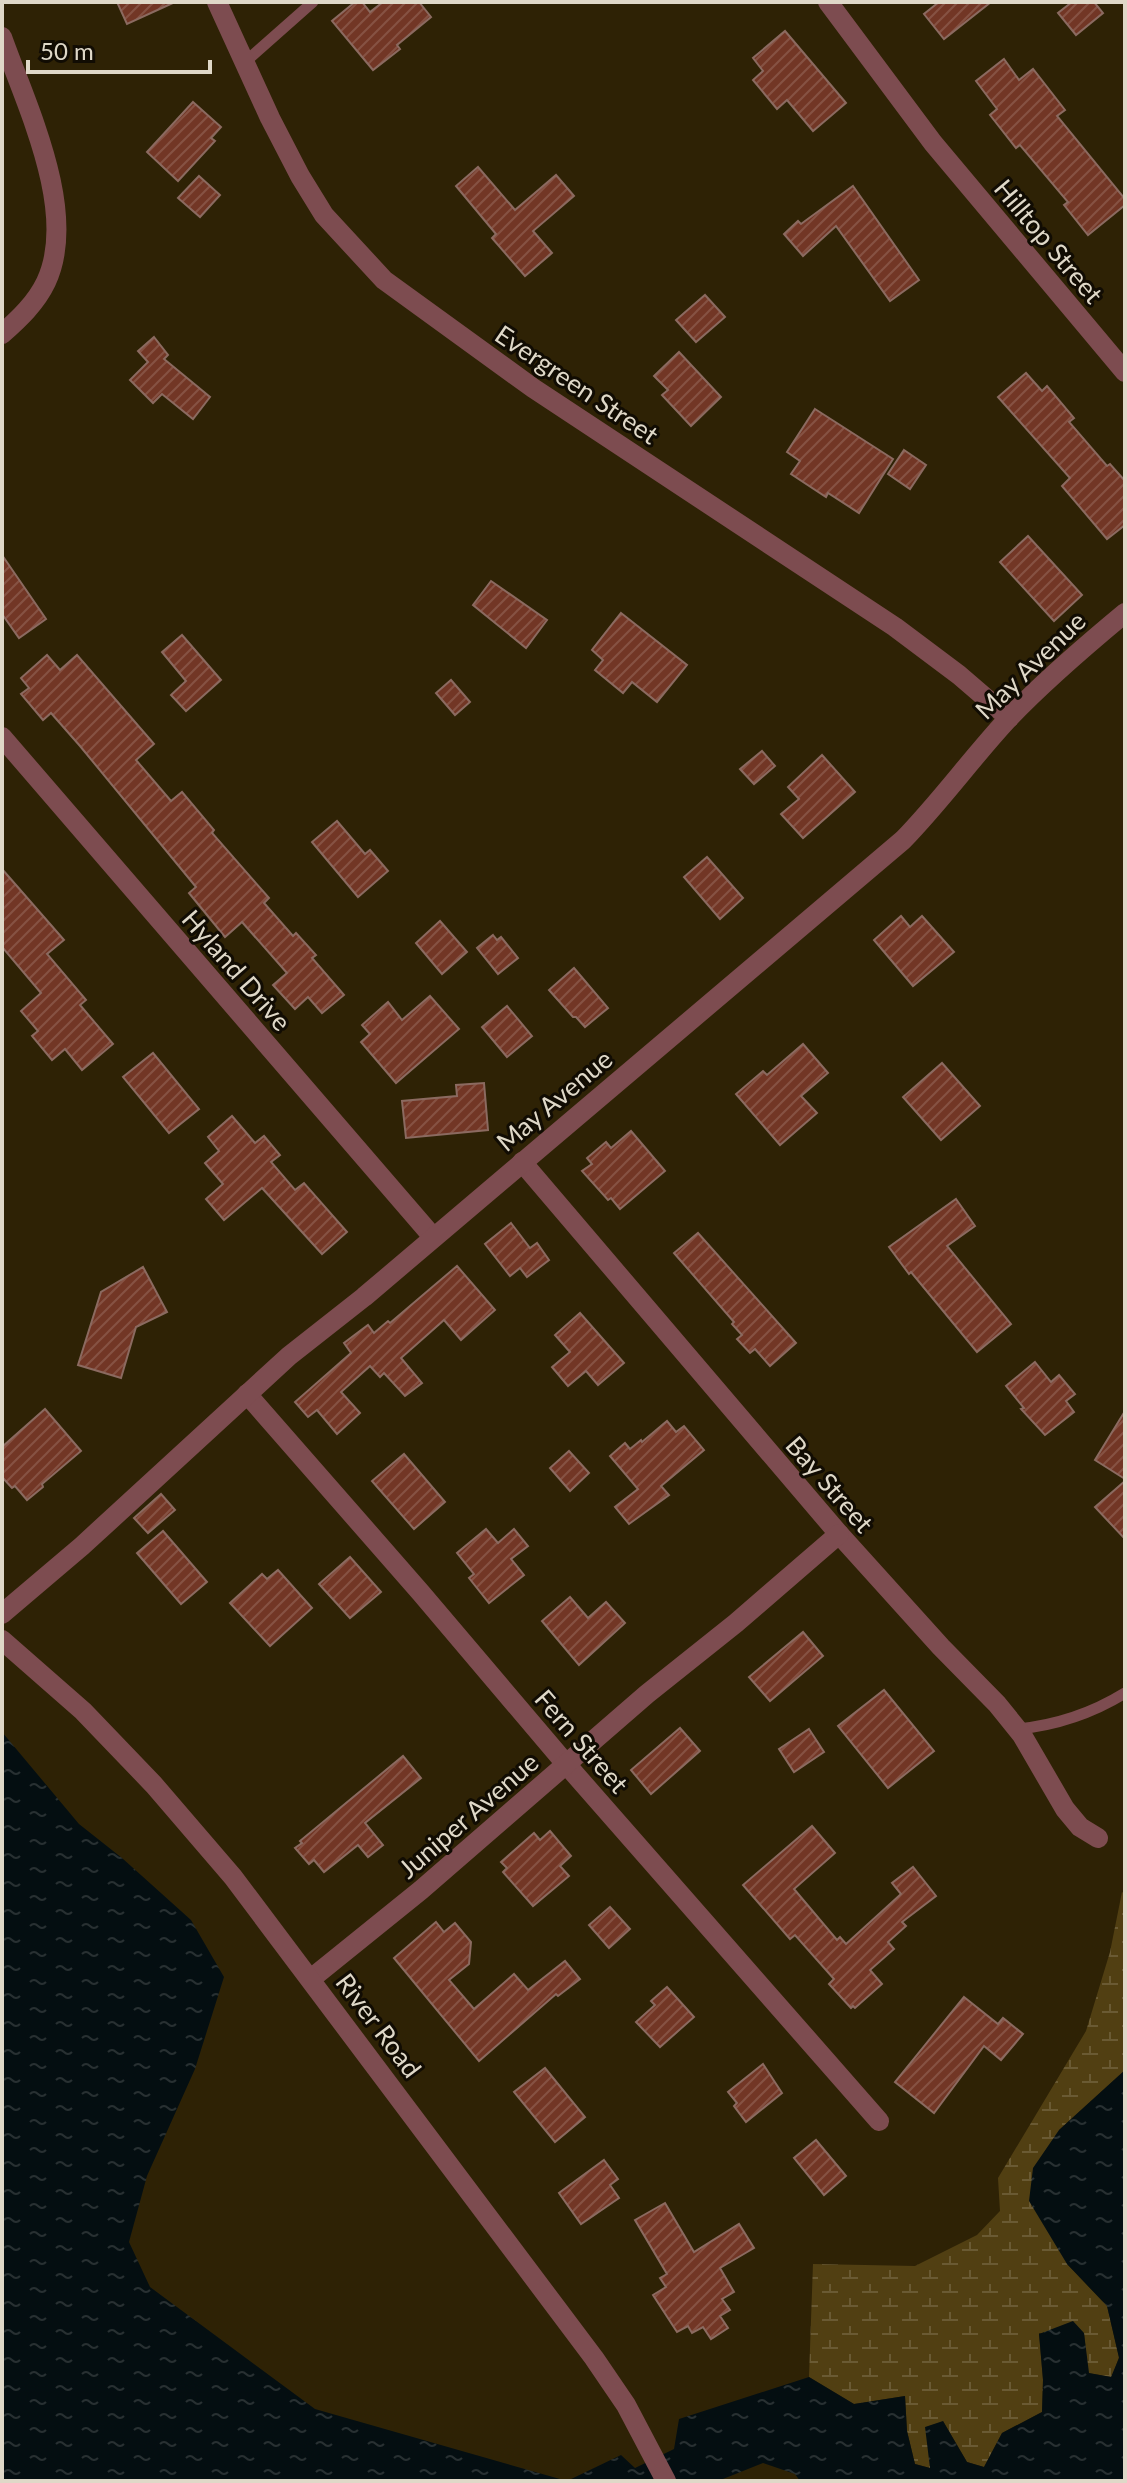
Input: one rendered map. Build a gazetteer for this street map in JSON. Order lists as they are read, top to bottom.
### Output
{
  "streets": {
    "street": [
      "Hilltop Street",
      "Evergreen Street",
      "May Avenue",
      "Hyland Drive",
      "Bay Street",
      "Fern Street",
      "Juniper Avenue",
      "River Road"
    ]
  },
  "crossings": [
    ["Evergreen Street", "May Avenue"],
    ["May Avenue", "Hyland Drive"],
    ["May Avenue", "Bay Street"],
    ["May Avenue", "Fern Street"],
    ["Bay Street", "Juniper Avenue"],
    ["Fern Street", "Juniper Avenue"],
    ["Juniper Avenue", "River Road"]
  ],
  "scale_bar": "50 m"
}
